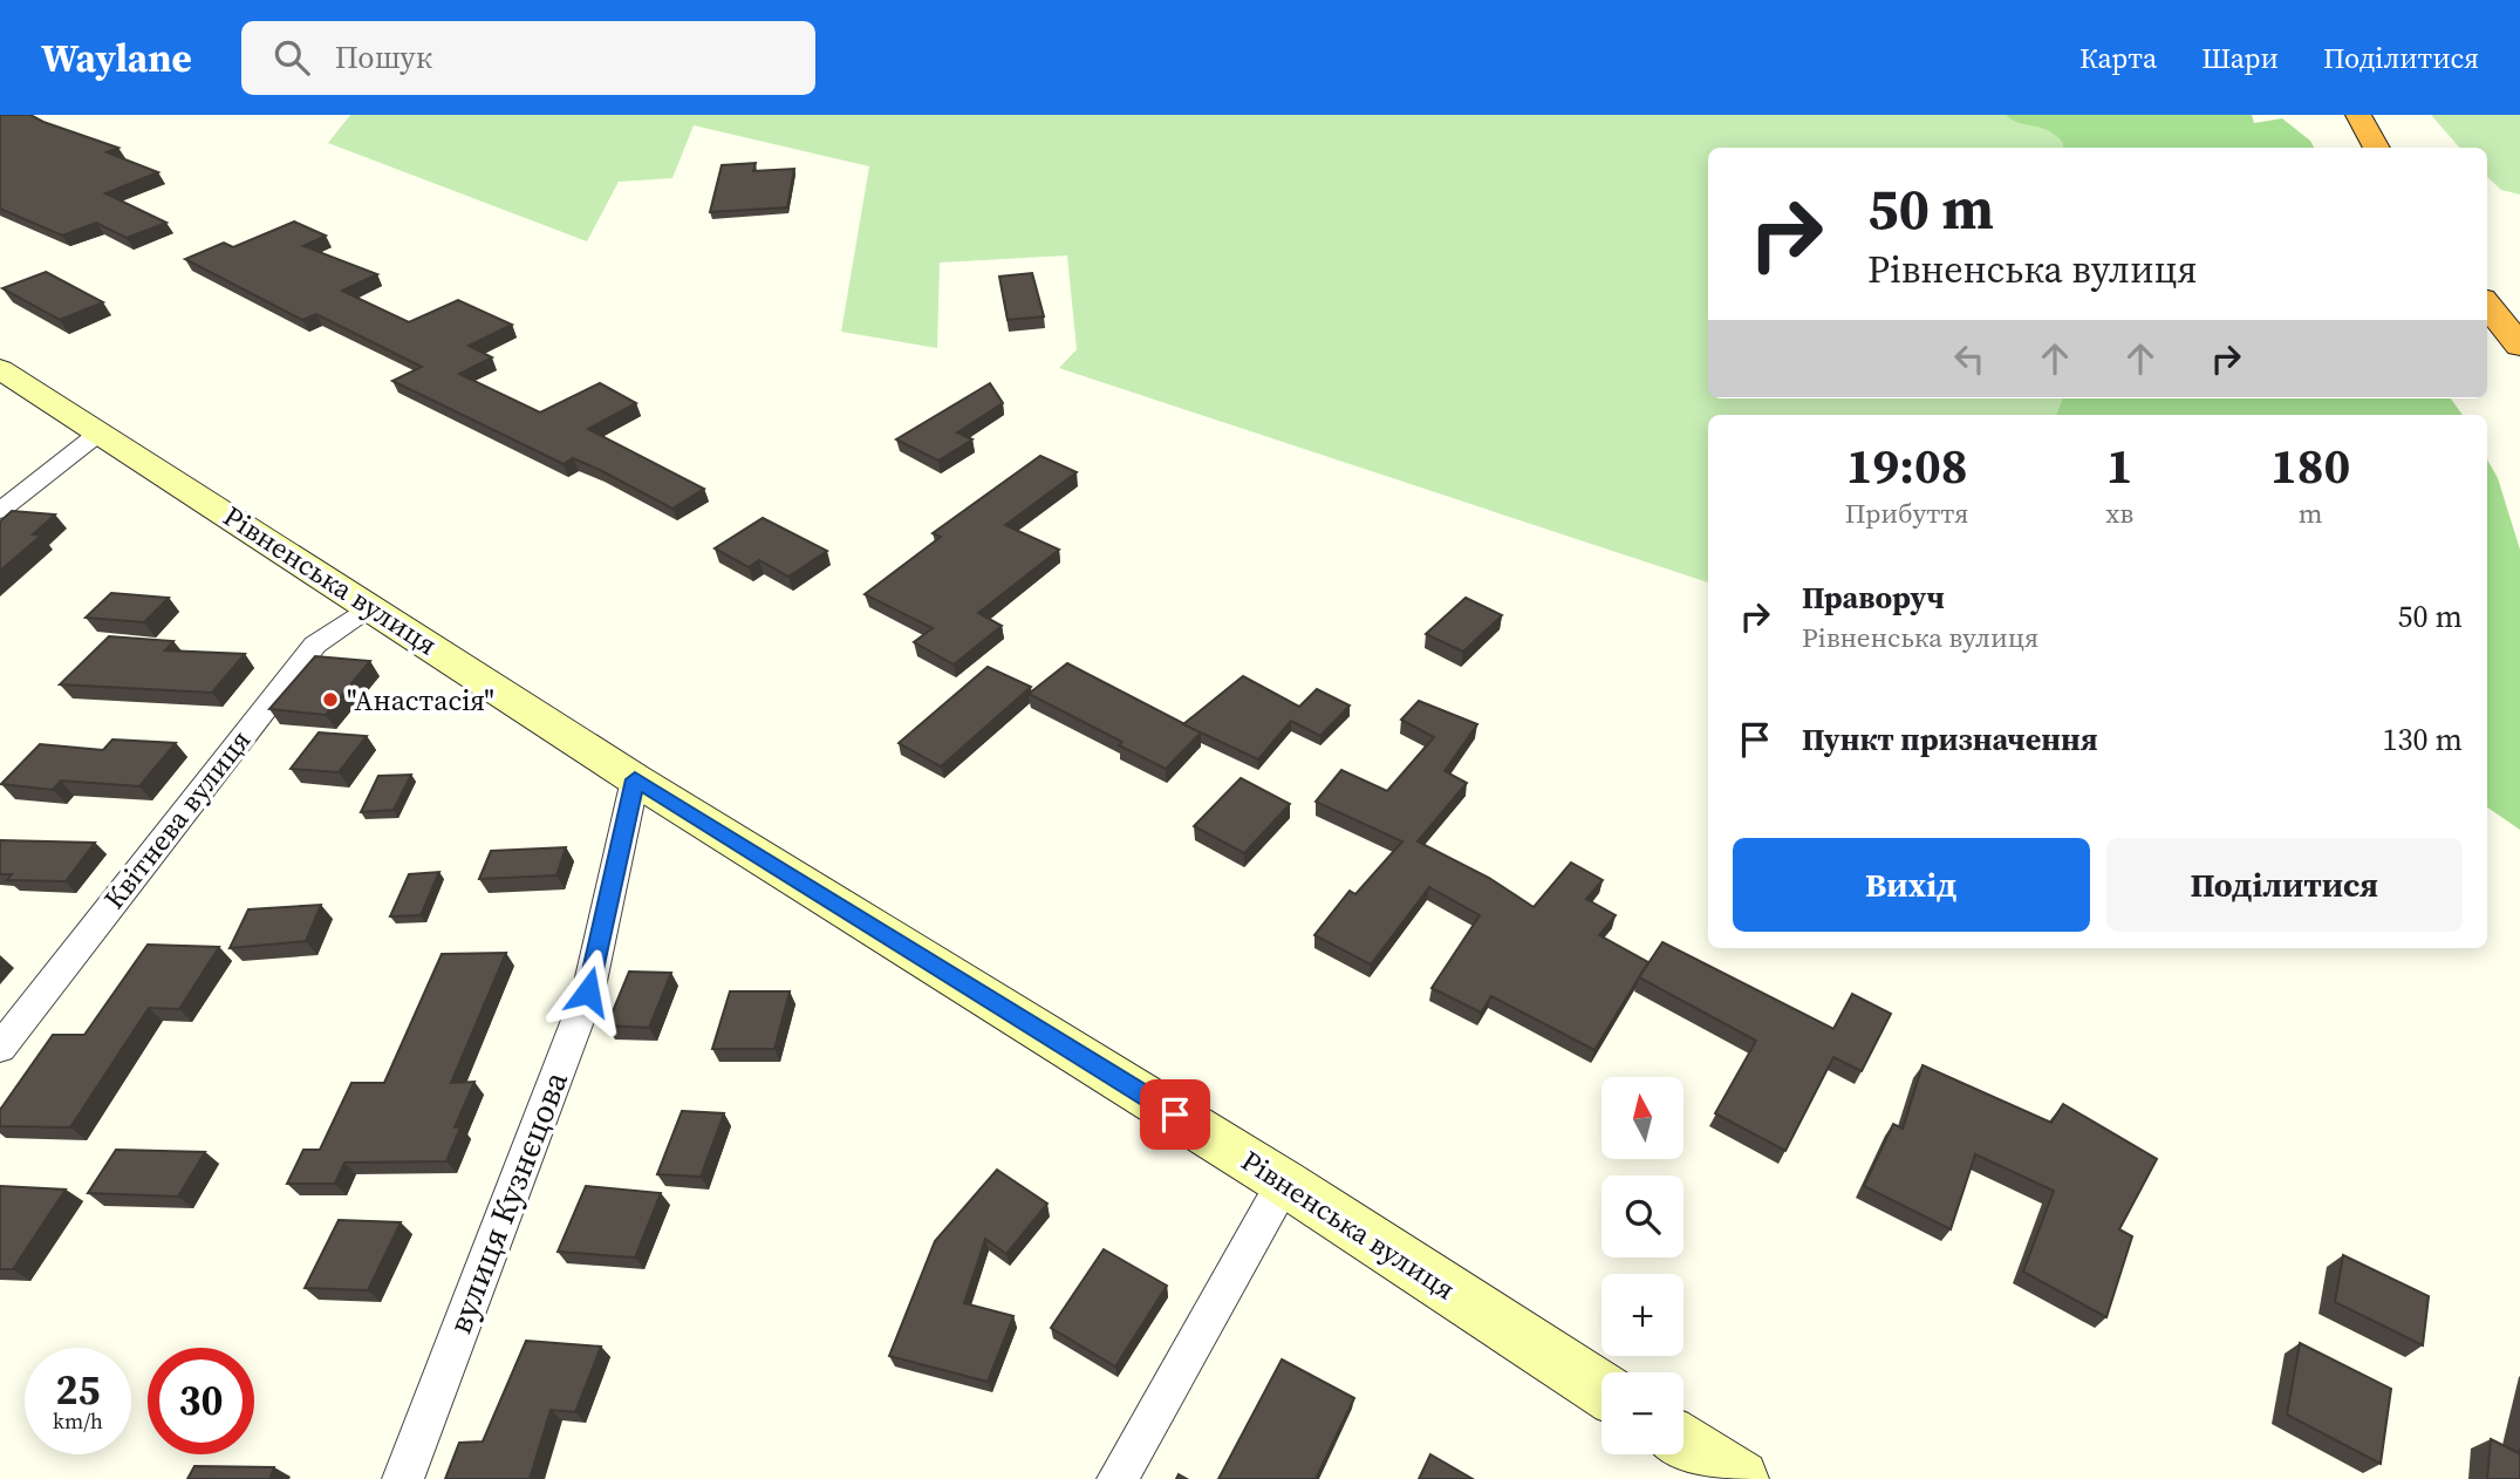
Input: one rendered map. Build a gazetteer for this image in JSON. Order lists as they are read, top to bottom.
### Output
{
  "streets": {
    "main road": ["Рівненська вулиця"],
    "street": ["Квітнева вулиця", "вулиця Кузнєцова"]
  },
  "crossings": [
    ["Рівненська вулиця", "Квітнева вулиця"],
    ["Рівненська вулиця", "вулиця Кузнєцова"]
  ],
  "places": ["\"Анастасія\""],
  "north": "top",
  "page": {
    "header": "Waylane",
    "search": "Пошук",
    "nav": ["Карта", "Шари", "Поділитися"],
    "turn": ["50 m", "Рівненська вулиця"],
    "eta": [
      "19:08",
      "Прибуття",
      "1",
      "хв",
      "180",
      "m"
    ],
    "list": [
      {
        "name": "Праворуч",
        "note": "Рівненська вулиця",
        "value": "50 m"
      },
      {
        "name": "Пункт призначення",
        "value": "130 m"
      }
    ],
    "buttons": ["Вихід", "Поділитися"],
    "map_buttons": ["+", "−"],
    "speed": "25 km/h",
    "limit": "30"
  }
}
